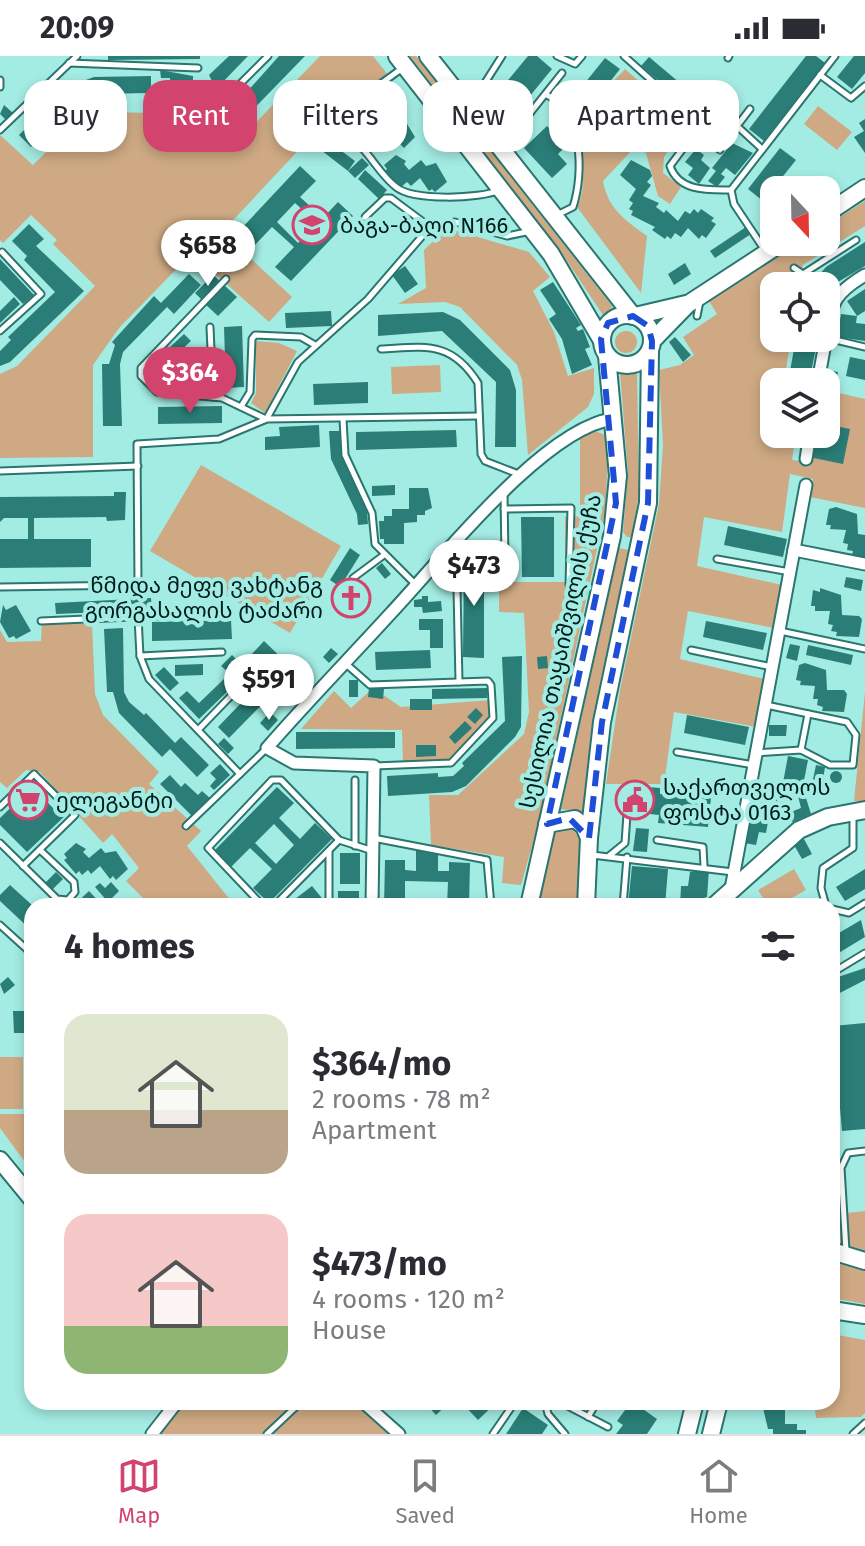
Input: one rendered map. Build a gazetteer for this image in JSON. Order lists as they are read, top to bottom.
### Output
{
  "streets": {
    "main road": ["სესილია თაყაიშვილის ქუჩა"]
  },
  "places": {
    "school or university": ["ბაგა-ბაღი N166"],
    "church": ["წმიდა მეფე ვახტანგ გორგასალის ტაძარი"],
    "supermarket": ["ელეგანტი"],
    "public building": ["საქართველოს ფოსტა 0163"]
  },
  "north": "bottom",
  "page": {
    "status": "20:09",
    "chip": [
      "Buy",
      "Rent",
      "Filters",
      "New",
      "Apartment"
    ],
    "price": [
      "$658",
      "$364",
      "$473",
      "$591"
    ],
    "heading": "4 homes",
    "list": [
      {
        "name": "$364/mo",
        "note": "2 rooms · 78 m² · Apartment"
      },
      {
        "name": "$473/mo",
        "note": "4 rooms · 120 m² · House"
      }
    ],
    "tabs": ["Map", "Saved", "Home"]
  }
}
